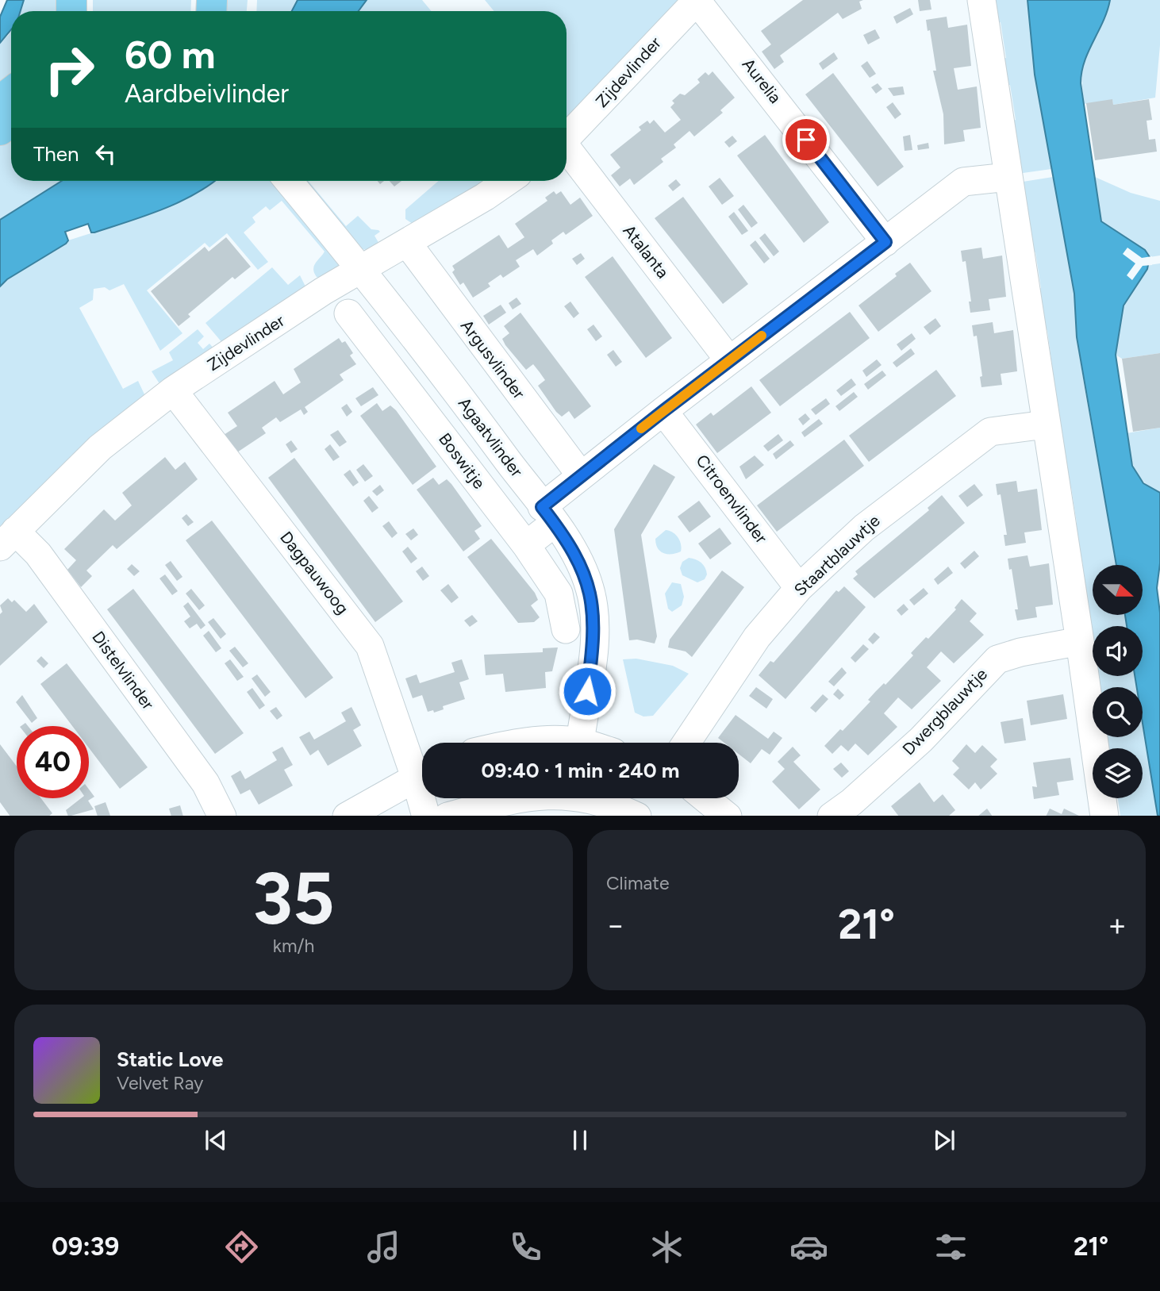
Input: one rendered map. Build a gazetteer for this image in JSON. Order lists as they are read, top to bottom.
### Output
{
  "streets": {
    "street": [
      "Zijdevlinder",
      "Aurelia",
      "Atalanta",
      "Argusvlinder",
      "Agaatvlinder",
      "Boswitje",
      "Citroenvlinder",
      "Staartblauwtje",
      "Dagpauwoog",
      "Distelvlinder",
      "Dwergblauwtje"
    ]
  },
  "crossings": [
    ["Zijdevlinder", "Aurelia"],
    ["Zijdevlinder", "Argusvlinder"],
    ["Zijdevlinder", "Agaatvlinder"],
    ["Zijdevlinder", "Dagpauwoog"],
    ["Zijdevlinder", "Distelvlinder"],
    ["Citroenvlinder", "Staartblauwtje"]
  ],
  "north": "right",
  "page": {
    "turn": ["60 m", "Aardbeivlinder"],
    "then": "Then",
    "limit": "40",
    "trip": "09:40 · 1 min · 240 m",
    "tile": [
      ["35", "km/h"],
      "Climate"
    ],
    "heat": ["−", "21°", "+"],
    "song": ["Static Love", "Velvet Ray"],
    "tabs": ["09:39", "21°"]
  }
}
